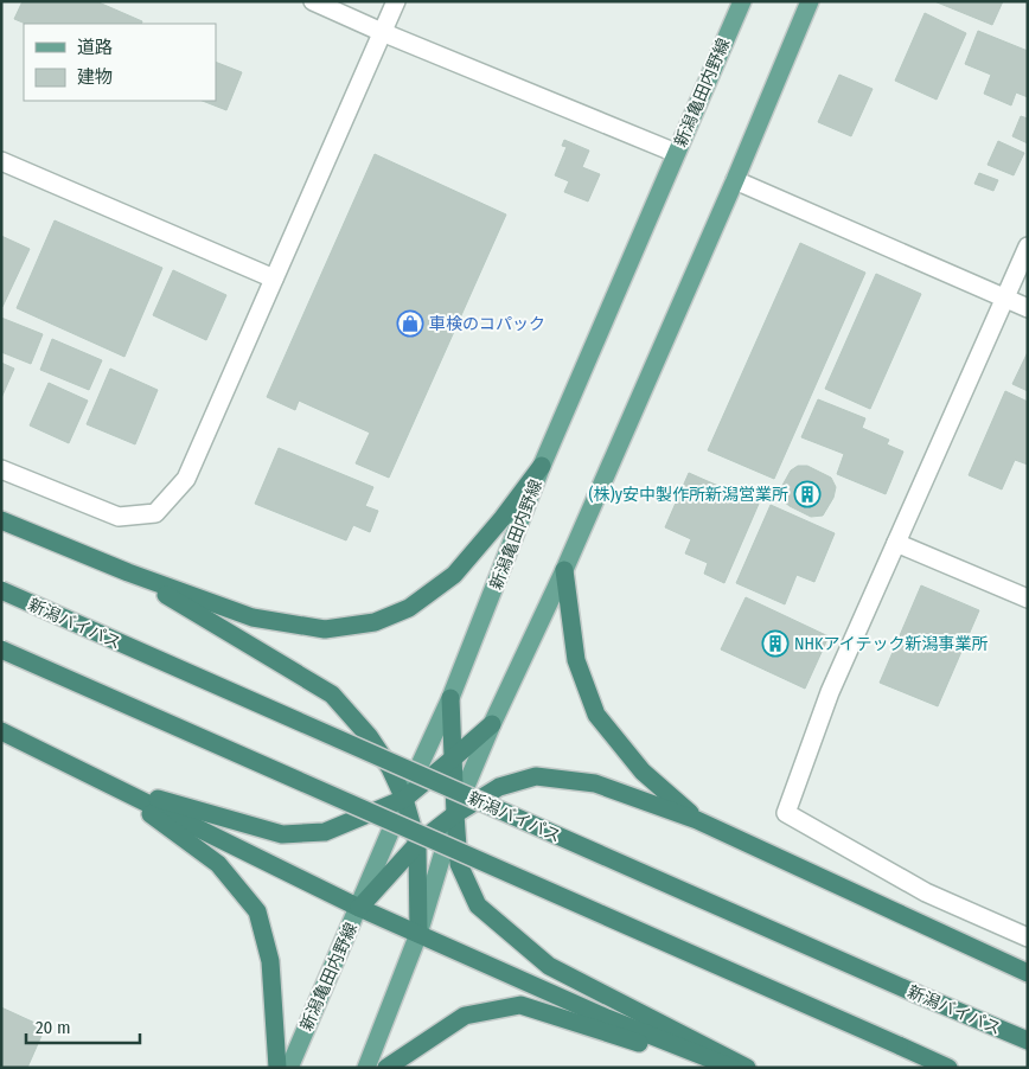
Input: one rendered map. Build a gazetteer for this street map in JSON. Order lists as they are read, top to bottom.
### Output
{
  "streets": {
    "highway": ["新潟バイパス"],
    "main road": ["新潟亀田内野線"]
  },
  "places": {
    "shop": ["車検のコパック"],
    "building": ["(株)y安中製作所新潟営業所", "NHKアイテック新潟事業所"]
  },
  "legend": ["道路", "建物"],
  "scale_bar": "20 m"
}
